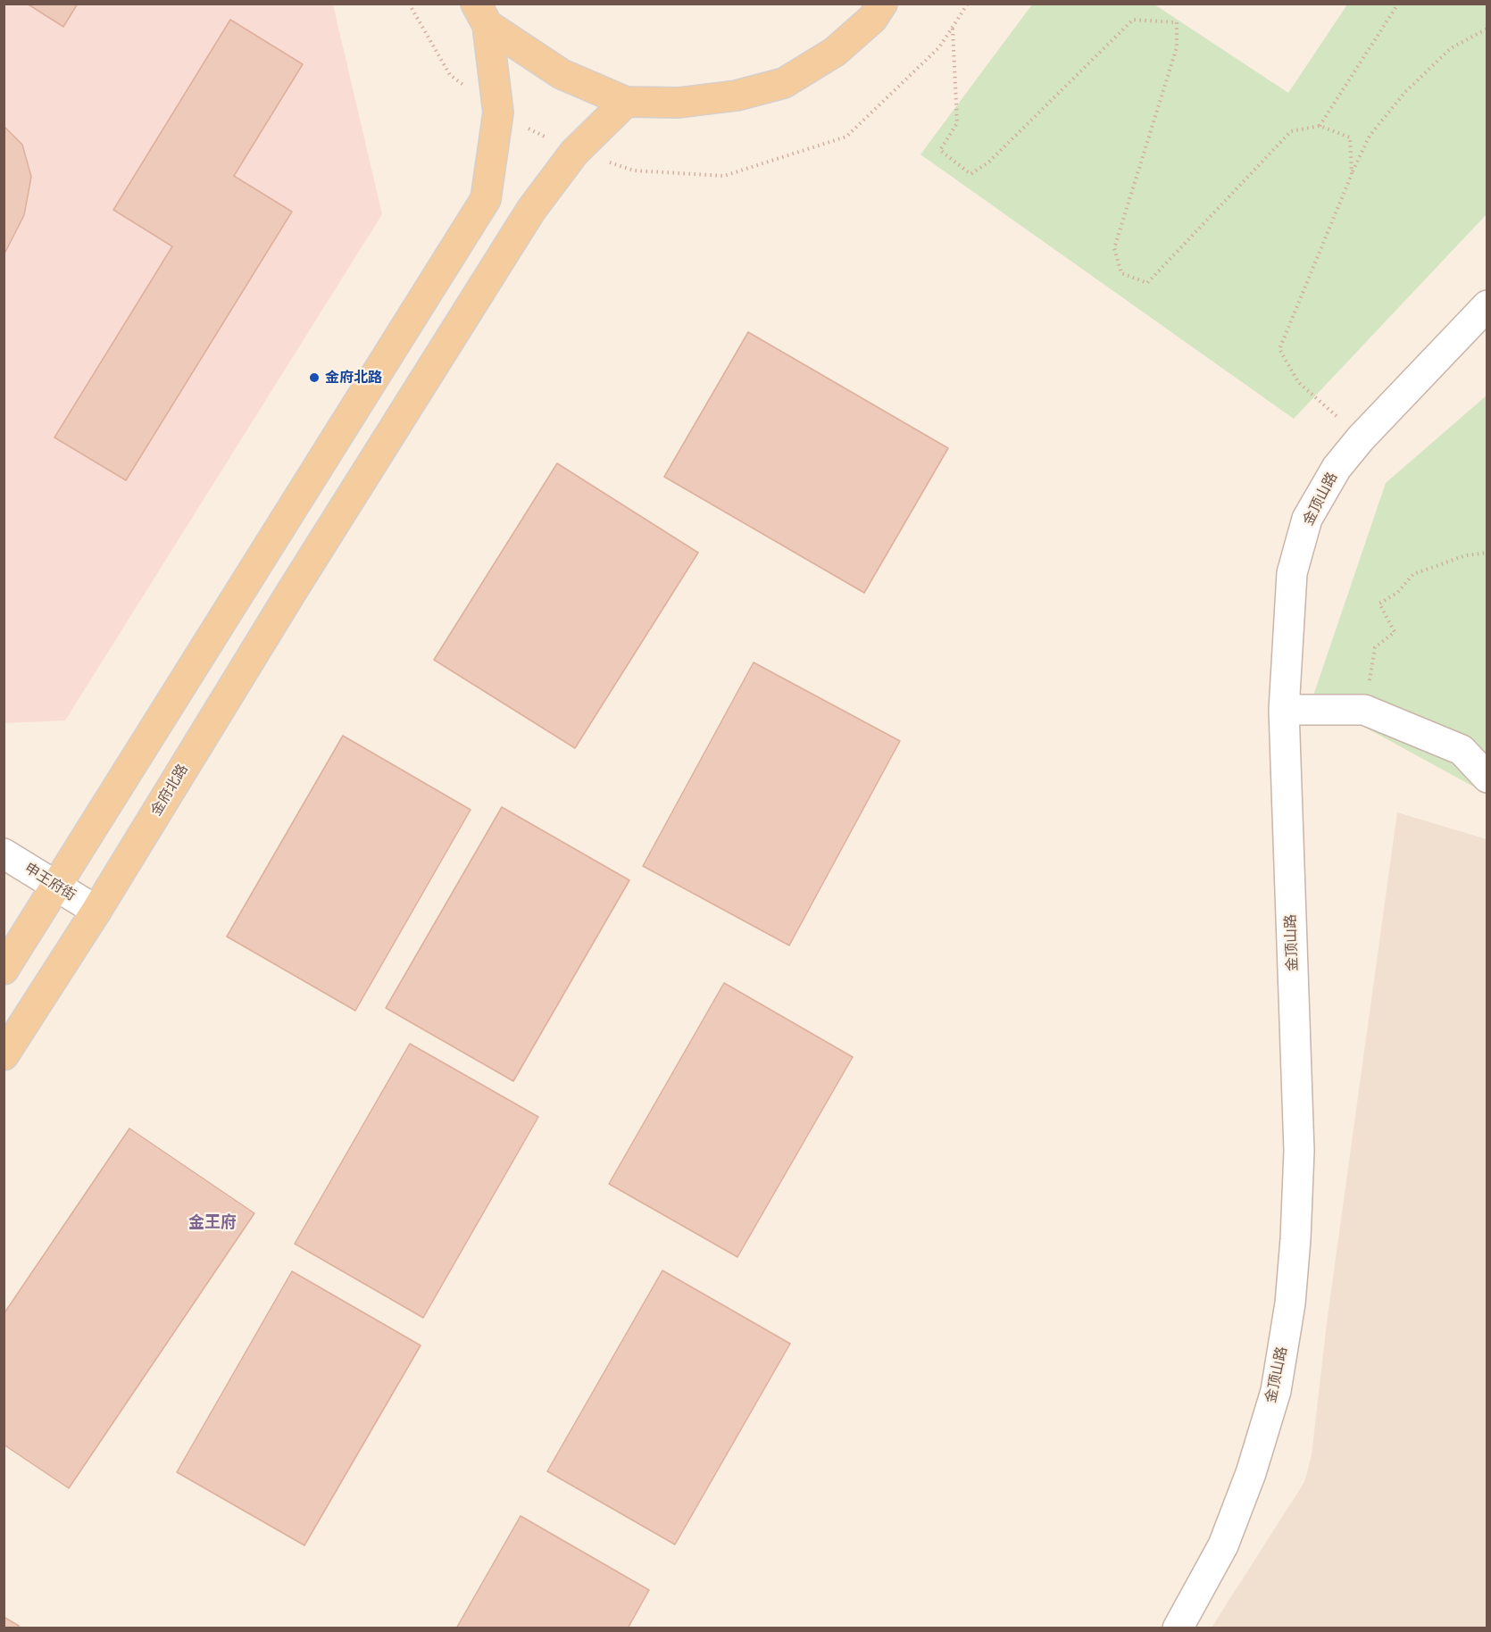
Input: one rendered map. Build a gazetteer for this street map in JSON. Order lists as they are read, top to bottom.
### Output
{
  "streets": {
    "main road": ["金府北路"],
    "street": ["金顶山路", "申王府街"]
  },
  "crossings": [
    ["金府北路", "申王府街"]
  ],
  "districts": ["金王府"],
  "places": ["金府北路"]
}
